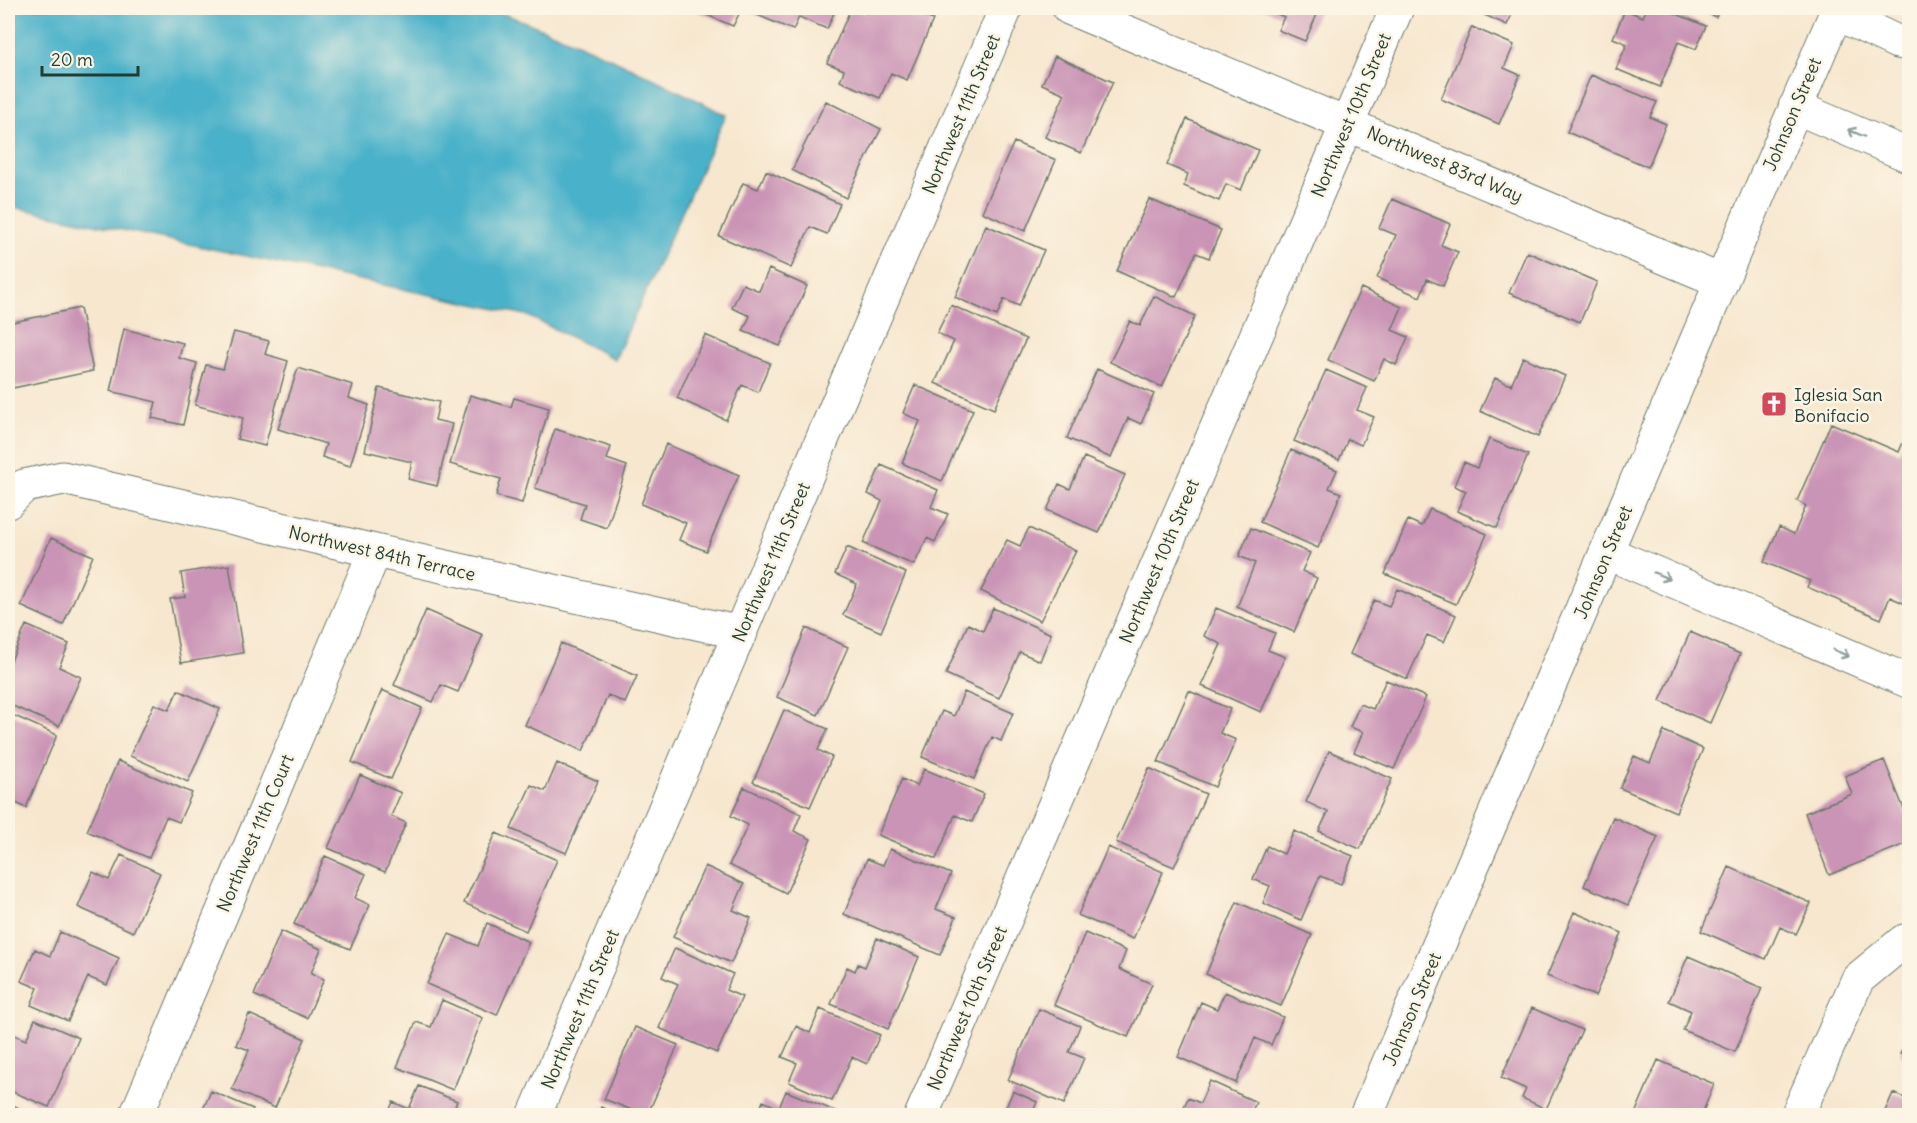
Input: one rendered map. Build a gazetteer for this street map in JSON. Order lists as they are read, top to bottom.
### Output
{
  "streets": {
    "street": [
      "Northwest 11th Street",
      "Johnson Street",
      "Northwest 10th Street",
      "Northwest 83rd Way",
      "Northwest 84th Terrace",
      "Northwest 11th Court"
    ]
  },
  "crossings": [
    ["Northwest 11th Street", "Northwest 84th Terrace"],
    ["Johnson Street", "Northwest 83rd Way"],
    ["Northwest 10th Street", "Northwest 83rd Way"],
    ["Northwest 84th Terrace", "Northwest 11th Court"]
  ],
  "places": {
    "church": ["Iglesia San Bonifacio"]
  },
  "scale_bar": "20 m"
}
